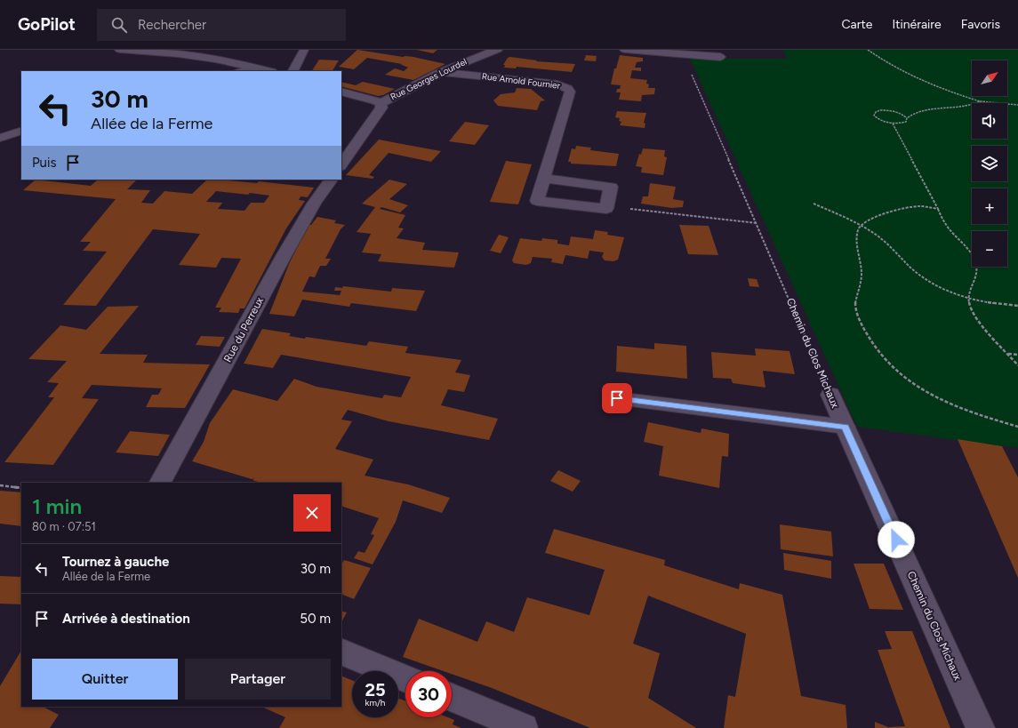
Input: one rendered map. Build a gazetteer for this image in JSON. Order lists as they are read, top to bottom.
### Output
{
  "streets": {
    "street": [
      "Rue Georges Lourdel",
      "Rue Arnold Fournier",
      "Rue du Perreux",
      "Chemin du Clos Michaux"
    ]
  },
  "crossings": [
    ["Rue Georges Lourdel", "Rue Arnold Fournier"]
  ],
  "north": "top right",
  "page": {
    "header": "GoPilot",
    "search": "Rechercher",
    "nav": ["Carte", "Itinéraire", "Favoris"],
    "map_buttons": ["+", "−"],
    "turn": ["30 m", "Allée de la Ferme"],
    "then": "Puis",
    "heading": ["1 min", "80 m · 07:51"],
    "list": [
      {
        "name": "Tournez à gauche",
        "note": "Allée de la Ferme",
        "value": "30 m"
      },
      {
        "name": "Arrivée à destination",
        "value": "50 m"
      }
    ],
    "buttons": ["Quitter", "Partager"],
    "speed": "25 km/h",
    "limit": "30"
  }
}
